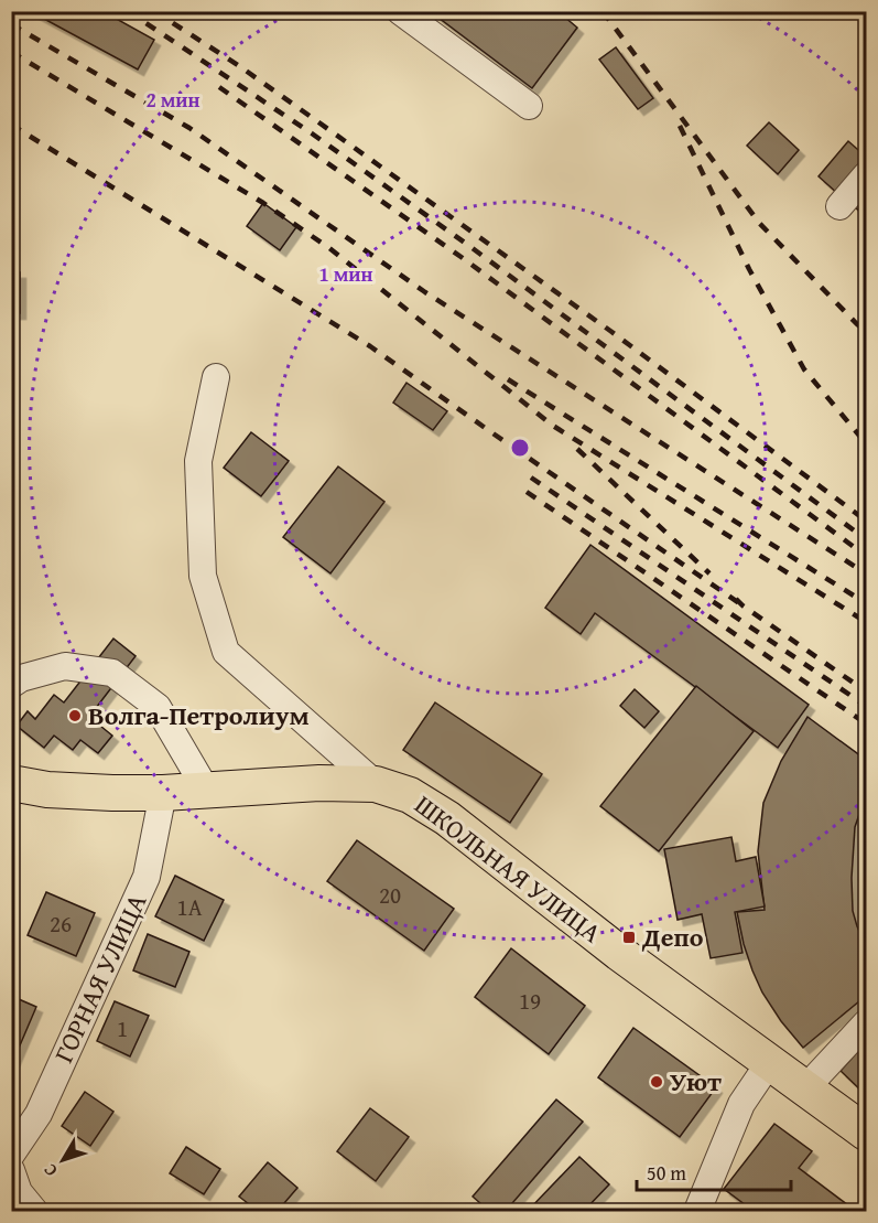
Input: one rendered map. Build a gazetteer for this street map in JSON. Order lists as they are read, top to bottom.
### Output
{
  "streets": {
    "main road": ["ШКОЛЬНАЯ УЛИЦА"],
    "street": ["ГОРНАЯ УЛИЦА"]
  },
  "crossings": [
    ["ШКОЛЬНАЯ УЛИЦА", "ГОРНАЯ УЛИЦА"]
  ],
  "places": {
    "other": ["Волга-Петролиум", "Уют"],
    "transit": ["Депо"]
  },
  "house_numbers": [
    "20",
    "1А",
    "26",
    "19",
    "1"
  ],
  "scale_bar": "50 m",
  "north": "bottom left",
  "rings": ["2 мин", "1 мин"]
}
